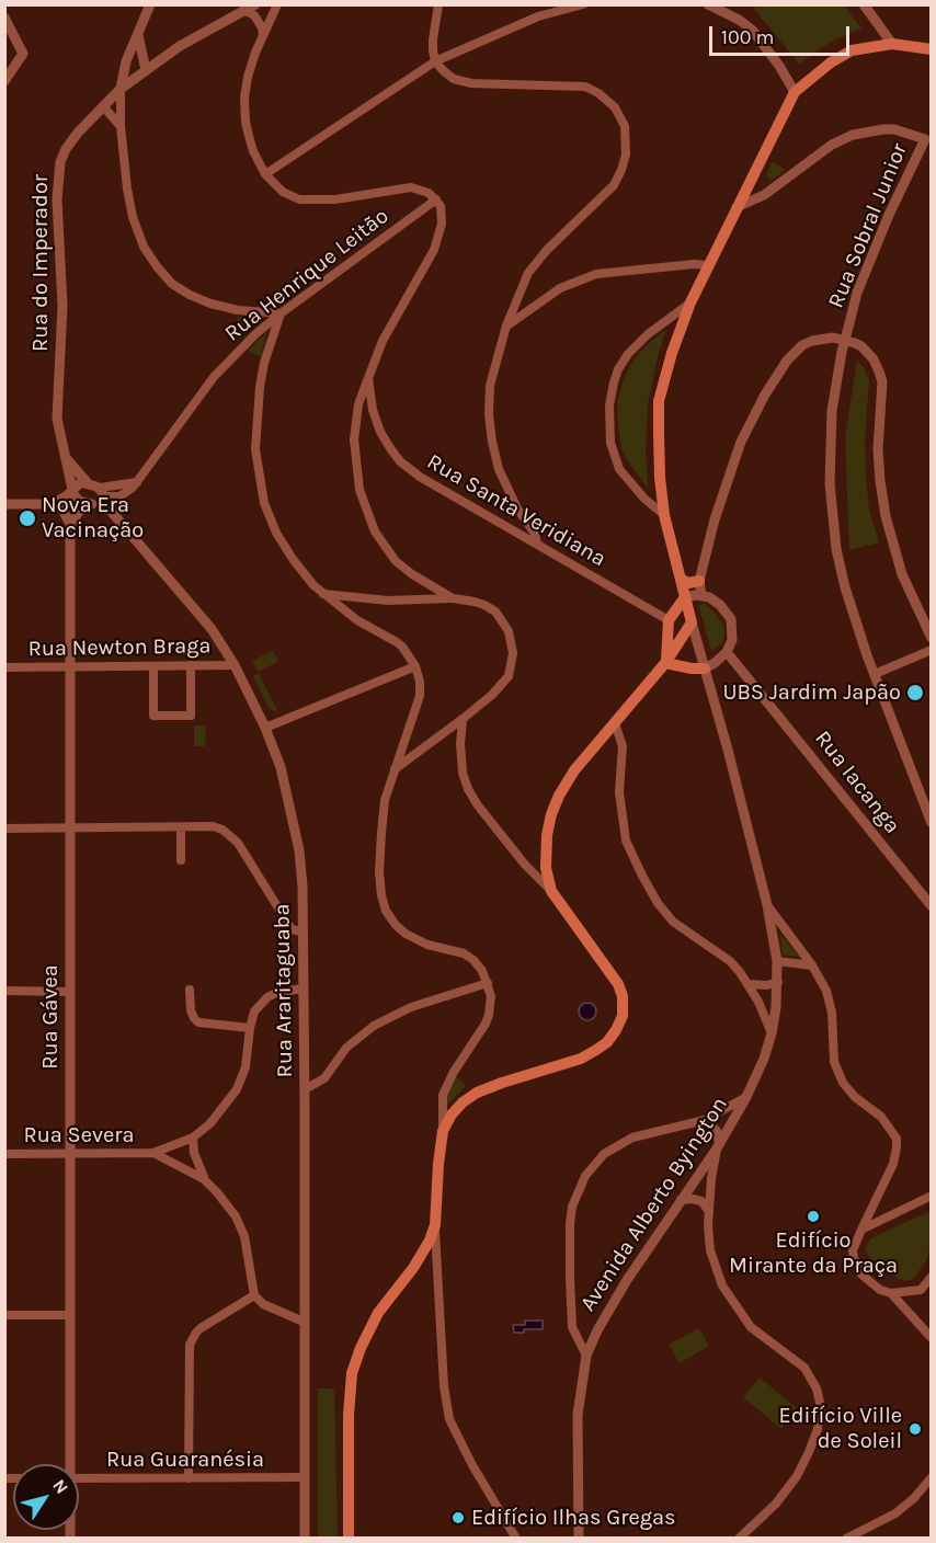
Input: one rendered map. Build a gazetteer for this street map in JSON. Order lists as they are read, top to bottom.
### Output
{
  "streets": {
    "main road": ["Avenida Alberto Byington"],
    "street": [
      "Rua Sobral Junior",
      "Rua do Imperador",
      "Rua Henrique Leitão",
      "Rua Santa Veridiana",
      "Rua Newton Braga",
      "Rua Iacanga",
      "Rua Araritaguaba",
      "Rua Gávea",
      "Rua Severa",
      "Rua Guaranésia"
    ]
  },
  "crossings": [
    ["Rua do Imperador", "Rua Henrique Leitão"],
    ["Rua do Imperador", "Rua Araritaguaba"],
    ["Rua Henrique Leitão", "Rua Santa Veridiana"],
    ["Rua Henrique Leitão", "Rua Araritaguaba"],
    ["Rua Newton Braga", "Rua Araritaguaba"],
    ["Rua Newton Braga", "Rua Gávea"],
    ["Rua Araritaguaba", "Rua Guaranésia"],
    ["Rua Gávea", "Rua Severa"]
  ],
  "places": [
    "Nova Era Vacinação",
    "UBS Jardim Japão",
    "Edifício Mirante da Praça",
    "Edifício Ville de Soleil",
    "Edifício Ilhas Gregas"
  ],
  "scale_bar": "100 m",
  "north": "top right"
}
